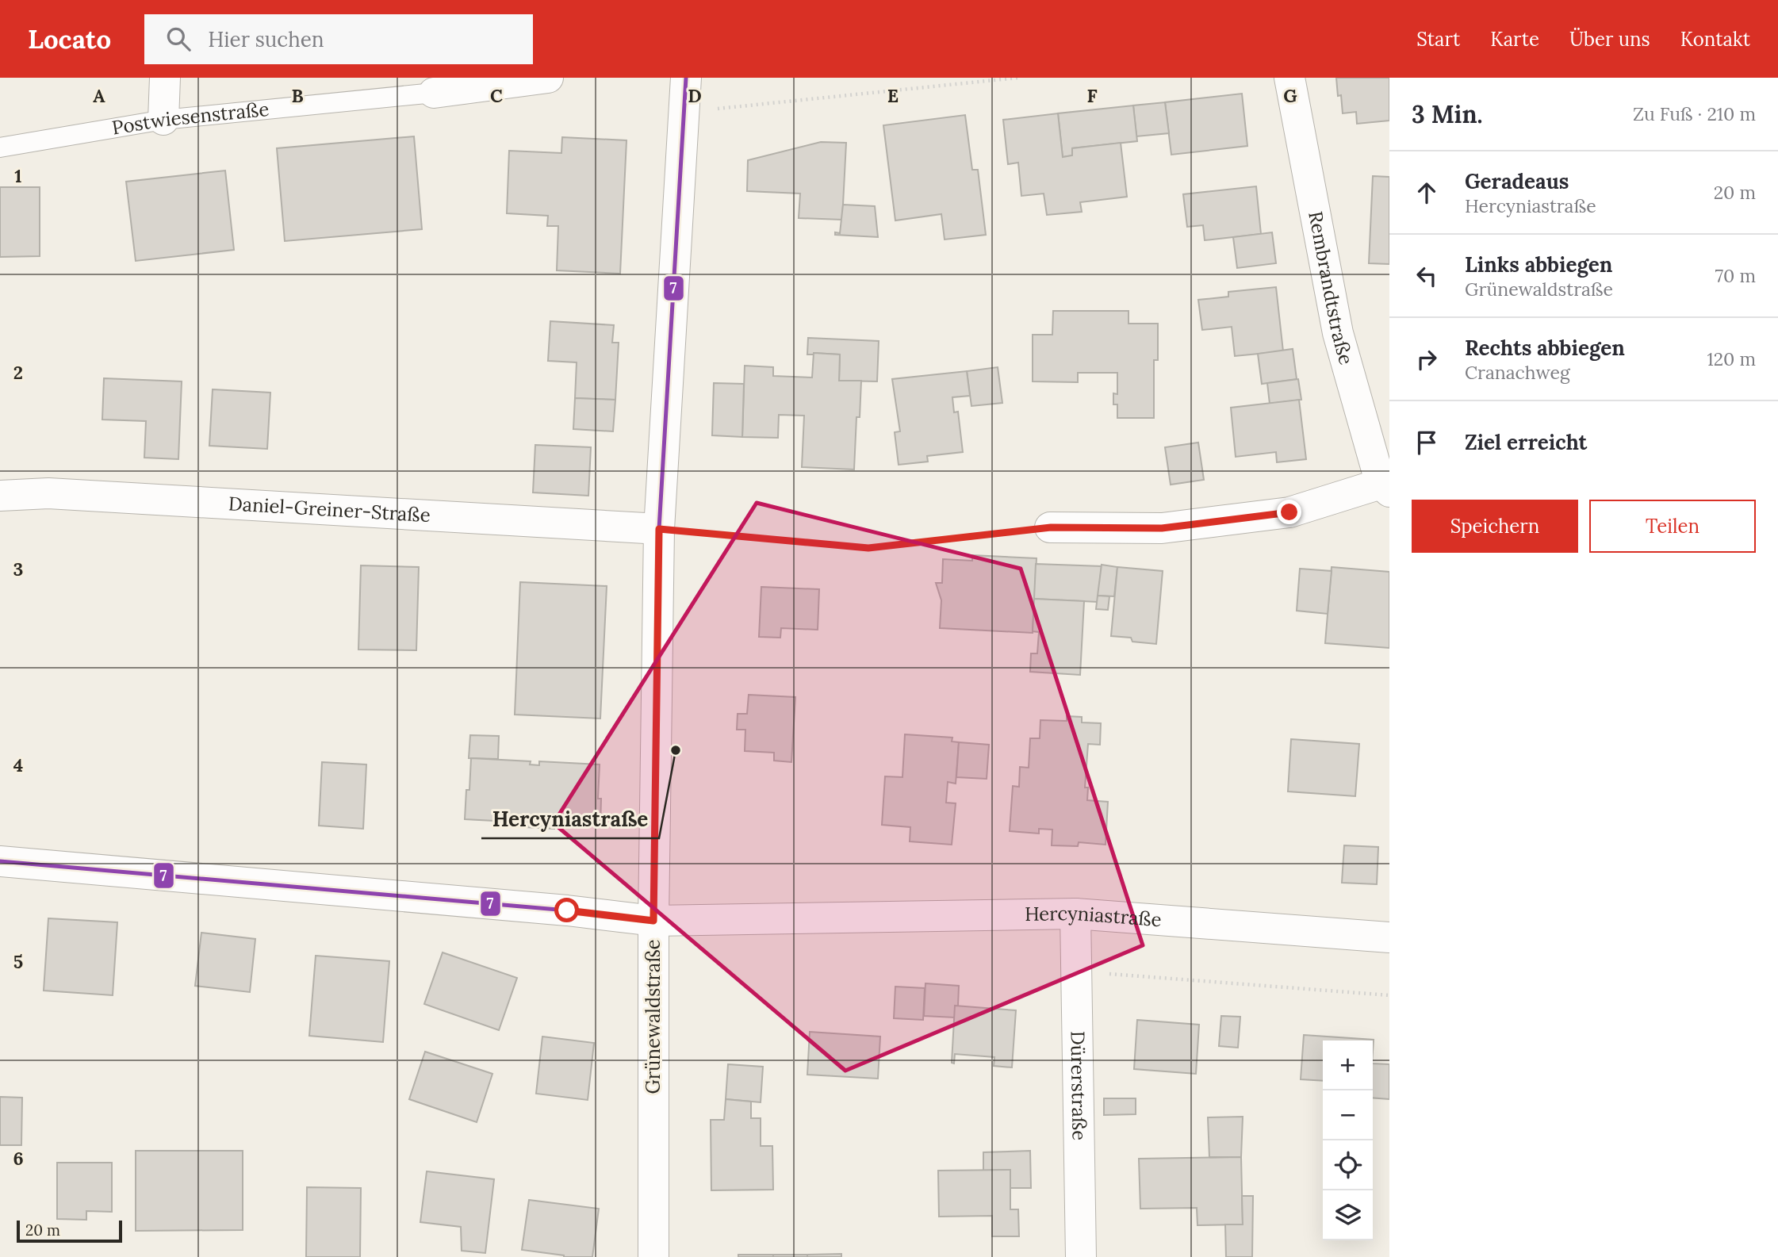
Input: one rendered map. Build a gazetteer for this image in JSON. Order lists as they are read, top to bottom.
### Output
{
  "streets": {
    "street": [
      "Postwiesenstraße",
      "Rembrandtstraße",
      "Daniel-Greiner-Straße",
      "Hercyniastraße",
      "Grünewaldstraße",
      "Dürerstraße"
    ]
  },
  "crossings": [
    ["Daniel-Greiner-Straße", "Grünewaldstraße"],
    ["Hercyniastraße", "Grünewaldstraße"],
    ["Hercyniastraße", "Dürerstraße"]
  ],
  "places": ["Hercyniastraße"],
  "lines": ["transit line 7"],
  "scale_bar": "20 m",
  "page": {
    "header": "Locato",
    "search": "Hier suchen",
    "nav": [
      "Start",
      "Karte",
      "Über uns",
      "Kontakt"
    ],
    "heading": ["3 Min.", "Zu Fuß · 210 m"],
    "list": [
      ["Geradeaus", "Hercyniastraße", "20 m"],
      ["Links abbiegen", "Grünewaldstraße", "70 m"],
      ["Rechts abbiegen", "Cranachweg", "120 m"],
      "Ziel erreicht"
    ],
    "buttons": ["Speichern", "Teilen"],
    "map_buttons": ["+", "−"],
    "scale": "20 m"
  },
  "grid": {
    "columns": [
      "A",
      "B",
      "C",
      "D",
      "E",
      "F",
      "G"
    ],
    "rows": [
      "1",
      "2",
      "3",
      "4",
      "5",
      "6"
    ]
  }
}
